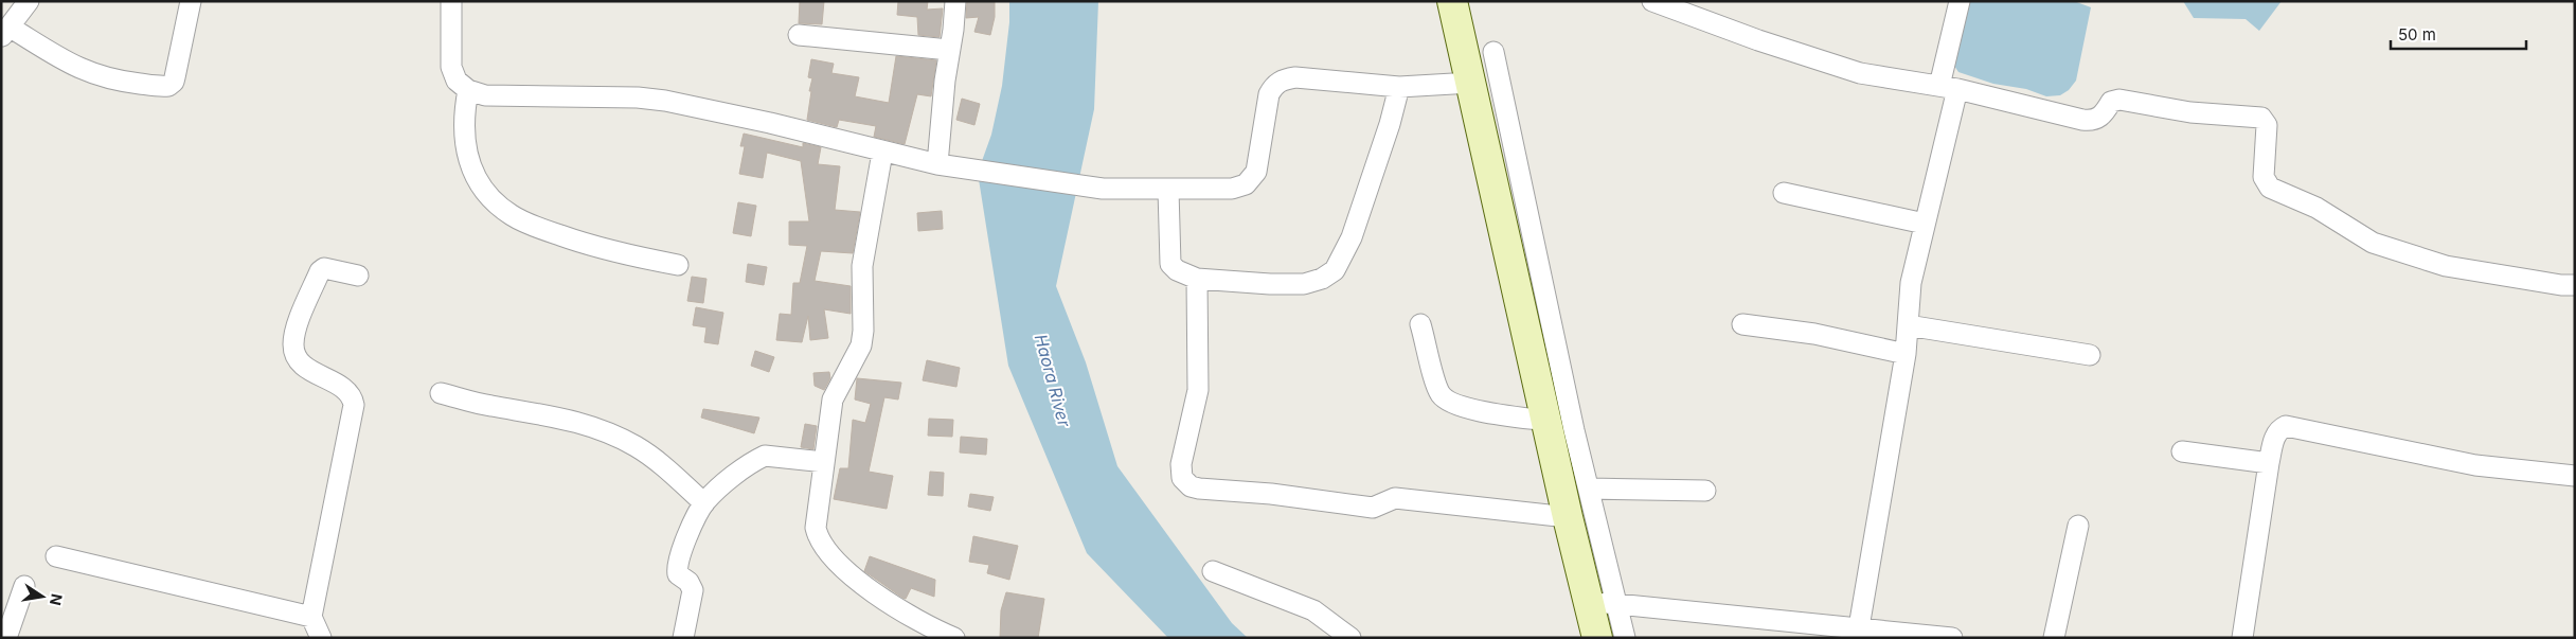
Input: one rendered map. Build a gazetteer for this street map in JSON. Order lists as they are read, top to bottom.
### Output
{
  "water": ["Haora River"],
  "scale_bar": "50 m",
  "north": "right"
}
